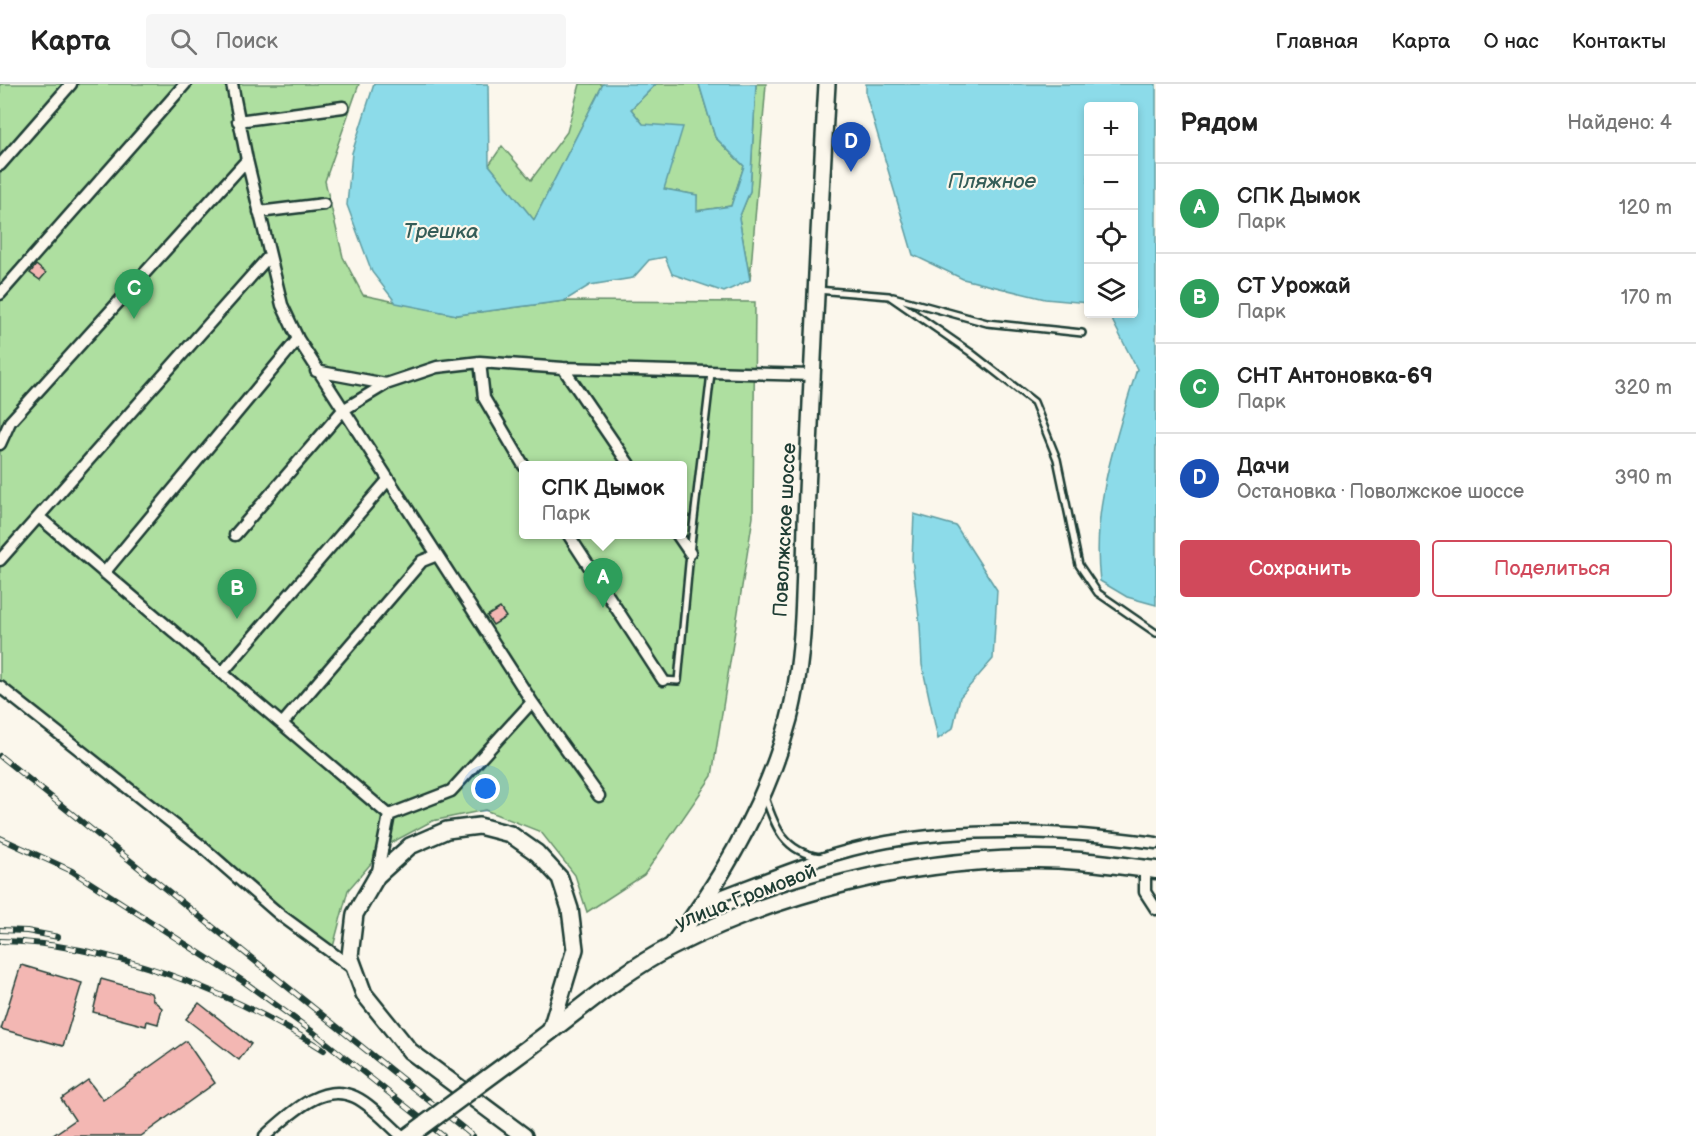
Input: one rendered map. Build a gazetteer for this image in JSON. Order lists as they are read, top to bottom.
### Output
{
  "streets": {
    "main road": ["Поволжское шоссе", "улица Громовой"]
  },
  "crossings": [
    ["Поволжское шоссе", "улица Громовой"]
  ],
  "water": ["Пляжное", "Трешка"],
  "page": {
    "header": "Карта",
    "search": "Поиск",
    "nav": [
      "Главная",
      "Карта",
      "О нас",
      "Контакты"
    ],
    "heading": ["Рядом", "Найдено: 4"],
    "map_buttons": ["+", "−"],
    "pins": [
      "D",
      "C",
      "A",
      "B"
    ],
    "list": [
      {
        "mark": "A",
        "name": "СПК Дымок",
        "note": "Парк",
        "value": "120 m"
      },
      {
        "mark": "B",
        "name": "СТ Урожай",
        "note": "Парк",
        "value": "170 m"
      },
      {
        "mark": "C",
        "name": "СНТ Антоновка-69",
        "note": "Парк",
        "value": "320 m"
      },
      {
        "mark": "D",
        "name": "Дачи",
        "note": "Остановка · Поволжское шоссе",
        "value": "390 m"
      }
    ],
    "popup": ["СПК Дымок", "Парк"],
    "buttons": ["Сохранить", "Поделиться"]
  }
}
